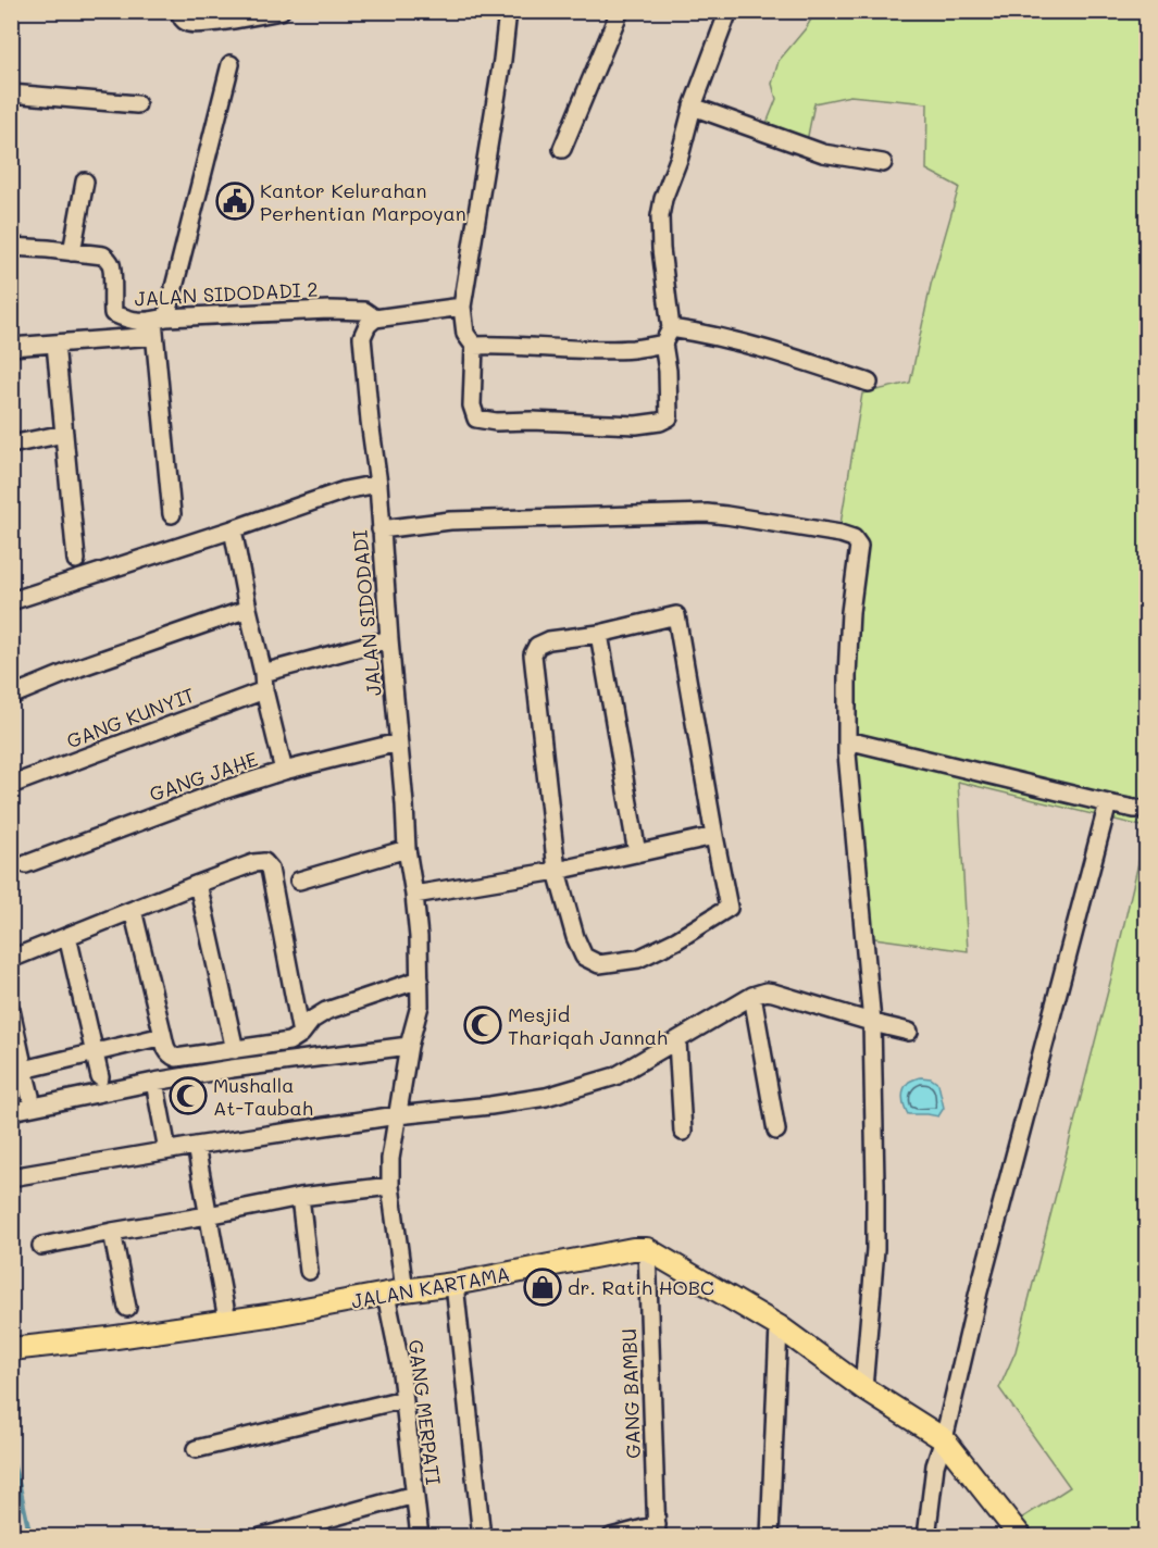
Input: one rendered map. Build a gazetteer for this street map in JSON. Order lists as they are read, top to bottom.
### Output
{
  "streets": {
    "main road": ["JALAN KARTAMA"],
    "street": [
      "JALAN SIDODADI 2",
      "JALAN SIDODADI",
      "GANG KUNYIT",
      "GANG JAHE",
      "GANG BAMBU",
      "GANG MERPATI"
    ]
  },
  "crossings": [
    ["JALAN SIDODADI 2", "JALAN SIDODADI"],
    ["JALAN SIDODADI", "GANG KUNYIT"],
    ["JALAN SIDODADI", "GANG JAHE"],
    ["JALAN SIDODADI", "JALAN KARTAMA"],
    ["JALAN SIDODADI", "GANG MERPATI"],
    ["JALAN KARTAMA", "GANG BAMBU"],
    ["JALAN KARTAMA", "GANG MERPATI"]
  ],
  "places": {
    "public building": ["Kantor Kelurahan Perhentian Marpoyan"],
    "mosque": ["Mesjid Thariqah Jannah", "Mushalla At-Taubah"],
    "shop": ["dr. Ratih HOBC"]
  }
}
